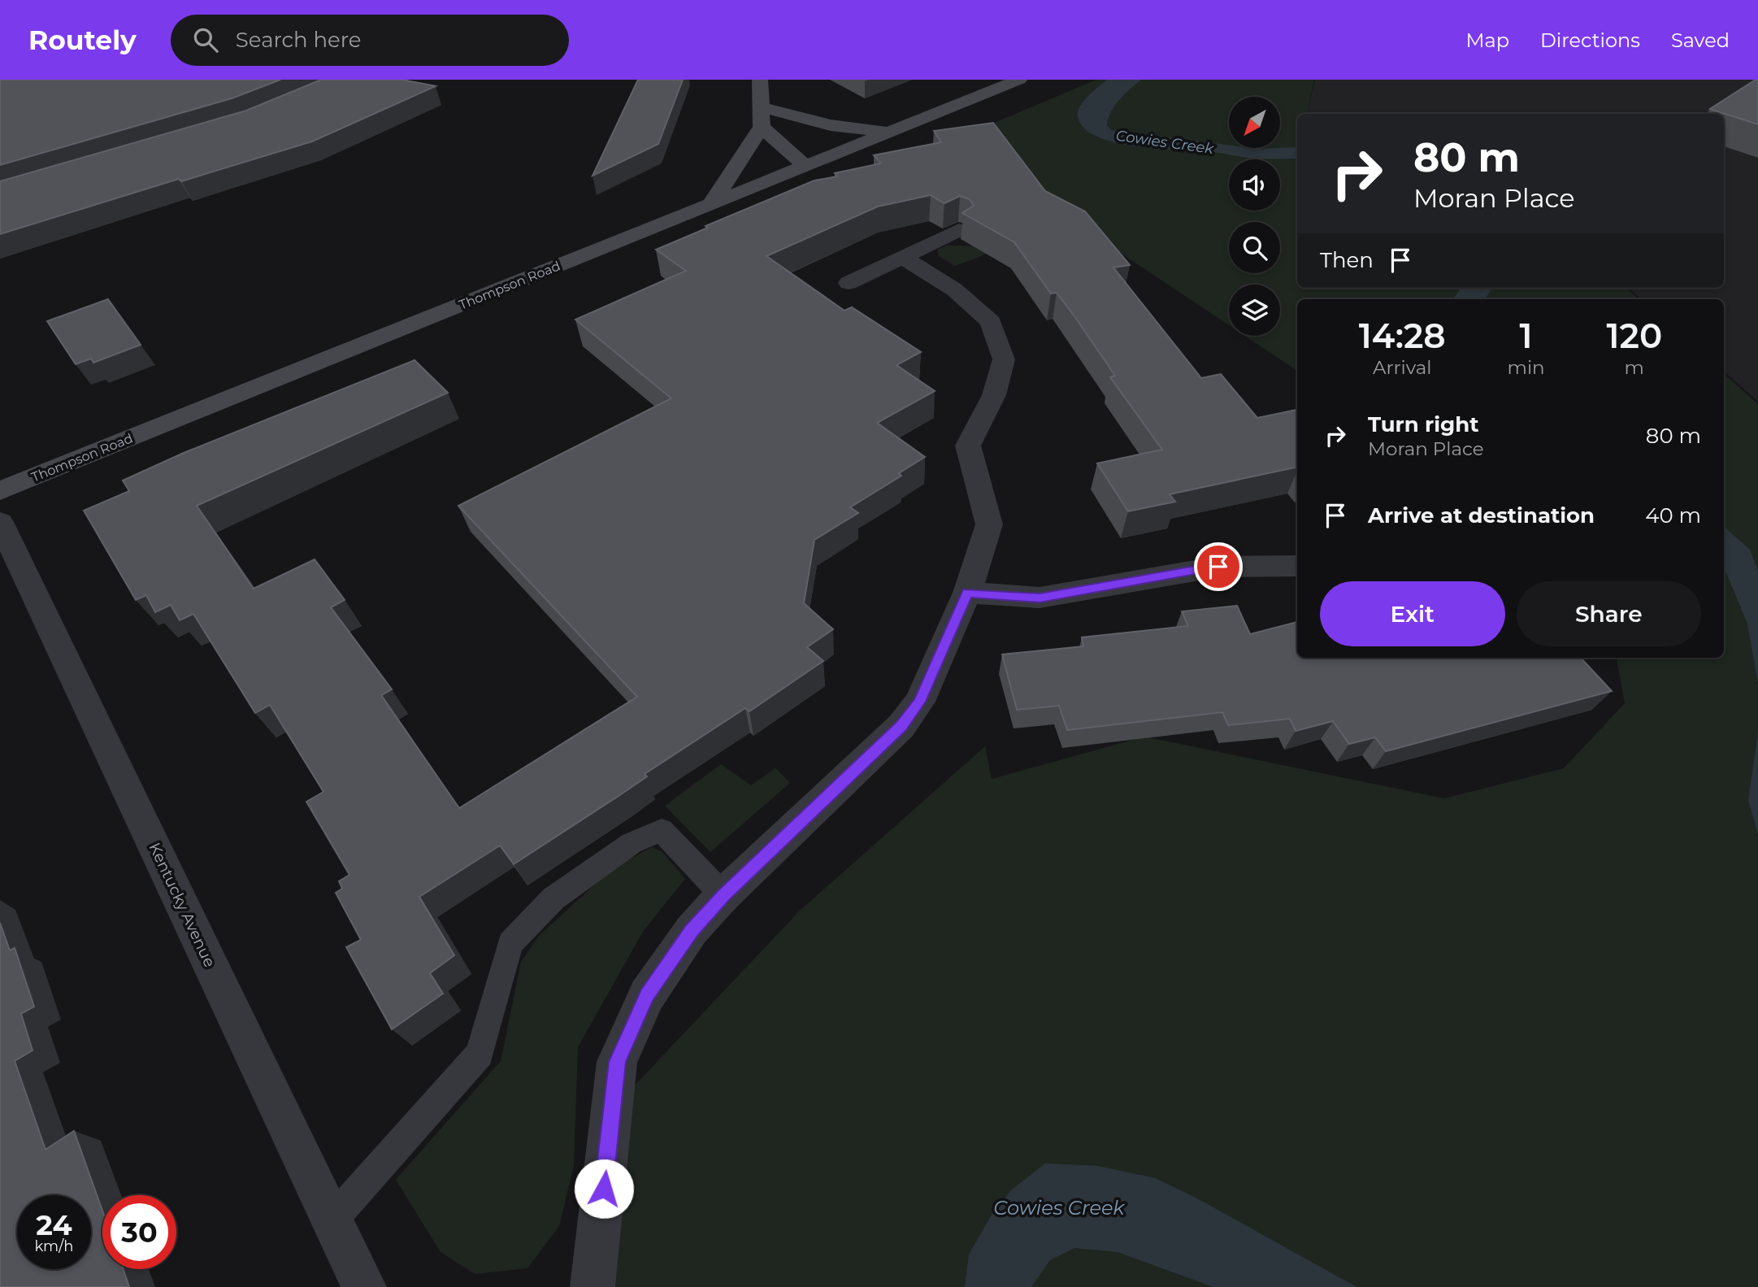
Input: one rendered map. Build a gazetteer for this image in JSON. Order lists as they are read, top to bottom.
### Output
{
  "streets": {
    "main road": ["Thompson Road"],
    "street": ["Kentucky Avenue"]
  },
  "water": ["Cowies Creek"],
  "north": "bottom left",
  "page": {
    "header": "Routely",
    "search": "Search here",
    "nav": ["Map", "Directions", "Saved"],
    "turn": ["80 m", "Moran Place"],
    "then": "Then",
    "eta": [
      "14:28",
      "Arrival",
      "1",
      "min",
      "120",
      "m"
    ],
    "list": [
      {
        "name": "Turn right",
        "note": "Moran Place",
        "value": "80 m"
      },
      {
        "name": "Arrive at destination",
        "value": "40 m"
      }
    ],
    "buttons": ["Exit", "Share"],
    "speed": "24 km/h",
    "limit": "30"
  }
}
